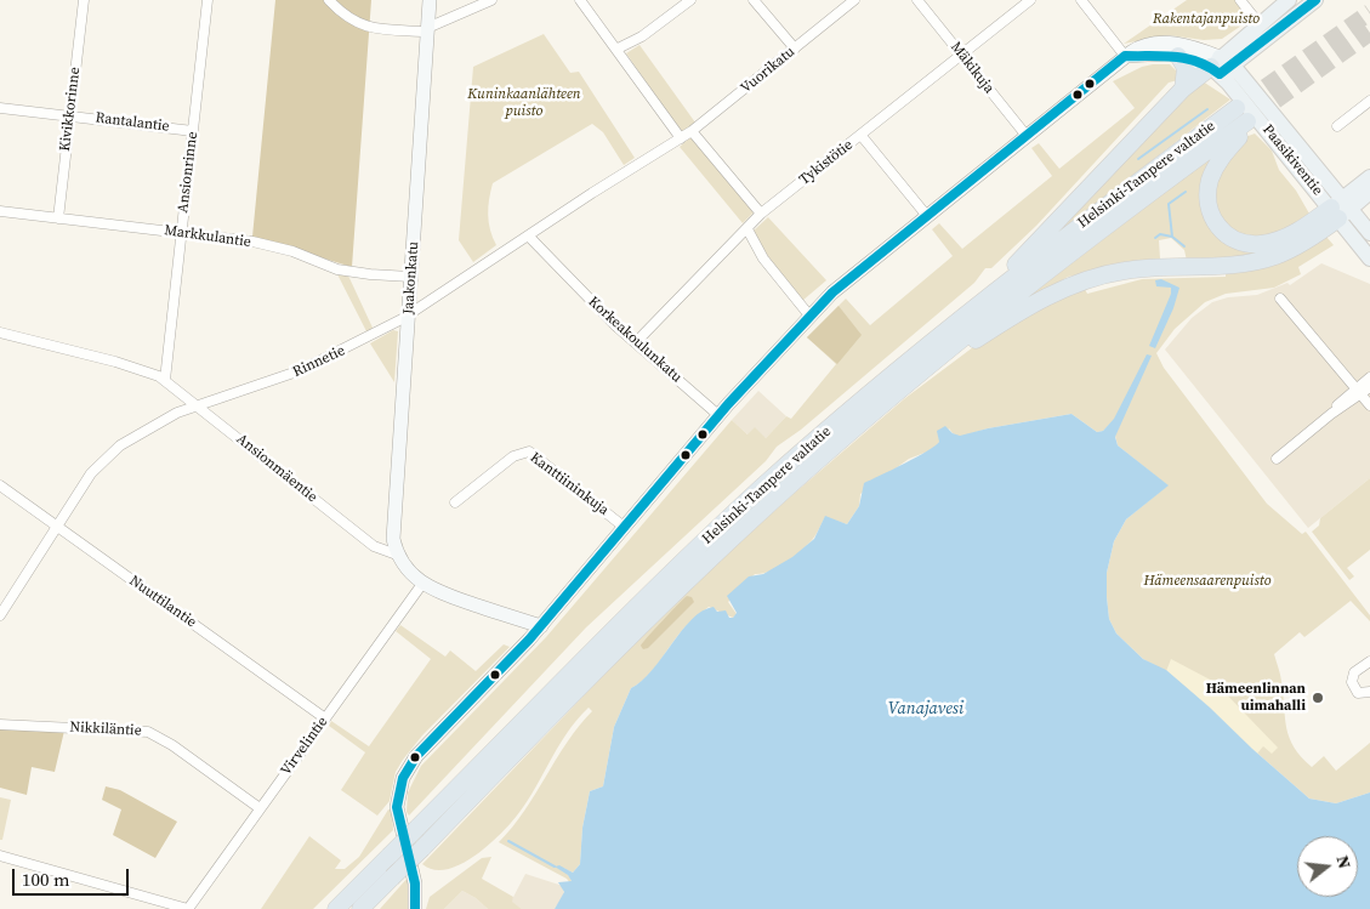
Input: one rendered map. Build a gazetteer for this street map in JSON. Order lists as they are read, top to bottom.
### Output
{
  "streets": {
    "highway": ["Helsinki-Tampere valtatie"],
    "main road": ["Paasikiventie", "Jaakonkatu", "Ansionmäentie"],
    "street": [
      "Mäkikuja",
      "Vuorikatu",
      "Kivikkorinne",
      "Rantalantie",
      "Tykistötie",
      "Ansionrinne",
      "Markkulantie",
      "Korkeakoulunkatu",
      "Rinnetie",
      "Kanttiininkuja",
      "Nuuttilantie",
      "Nikkiläntie",
      "Virvelintie"
    ]
  },
  "crossings": [
    ["Mäkikuja", "Tykistötie"],
    ["Vuorikatu", "Rinnetie"],
    ["Kivikkorinne", "Rantalantie"],
    ["Kivikkorinne", "Markkulantie"],
    ["Rantalantie", "Ansionrinne"],
    ["Tykistötie", "Korkeakoulunkatu"],
    ["Ansionrinne", "Markkulantie"],
    ["Ansionrinne", "Ansionmäentie"],
    ["Markkulantie", "Jaakonkatu"],
    ["Jaakonkatu", "Rinnetie"],
    ["Jaakonkatu", "Ansionmäentie"],
    ["Korkeakoulunkatu", "Rinnetie"],
    ["Rinnetie", "Ansionmäentie"],
    ["Rinnetie", "Nuuttilantie"],
    ["Ansionmäentie", "Virvelintie"],
    ["Nuuttilantie", "Virvelintie"],
    ["Nikkiläntie", "Virvelintie"]
  ],
  "water": ["Vanajavesi"],
  "parks": ["Rakentajanpuisto", "Kuninkaanlähteen puisto", "Hämeensaarenpuisto"],
  "places": ["Hämeenlinnan uimahalli"],
  "scale_bar": "100 m",
  "north": "right"
}
